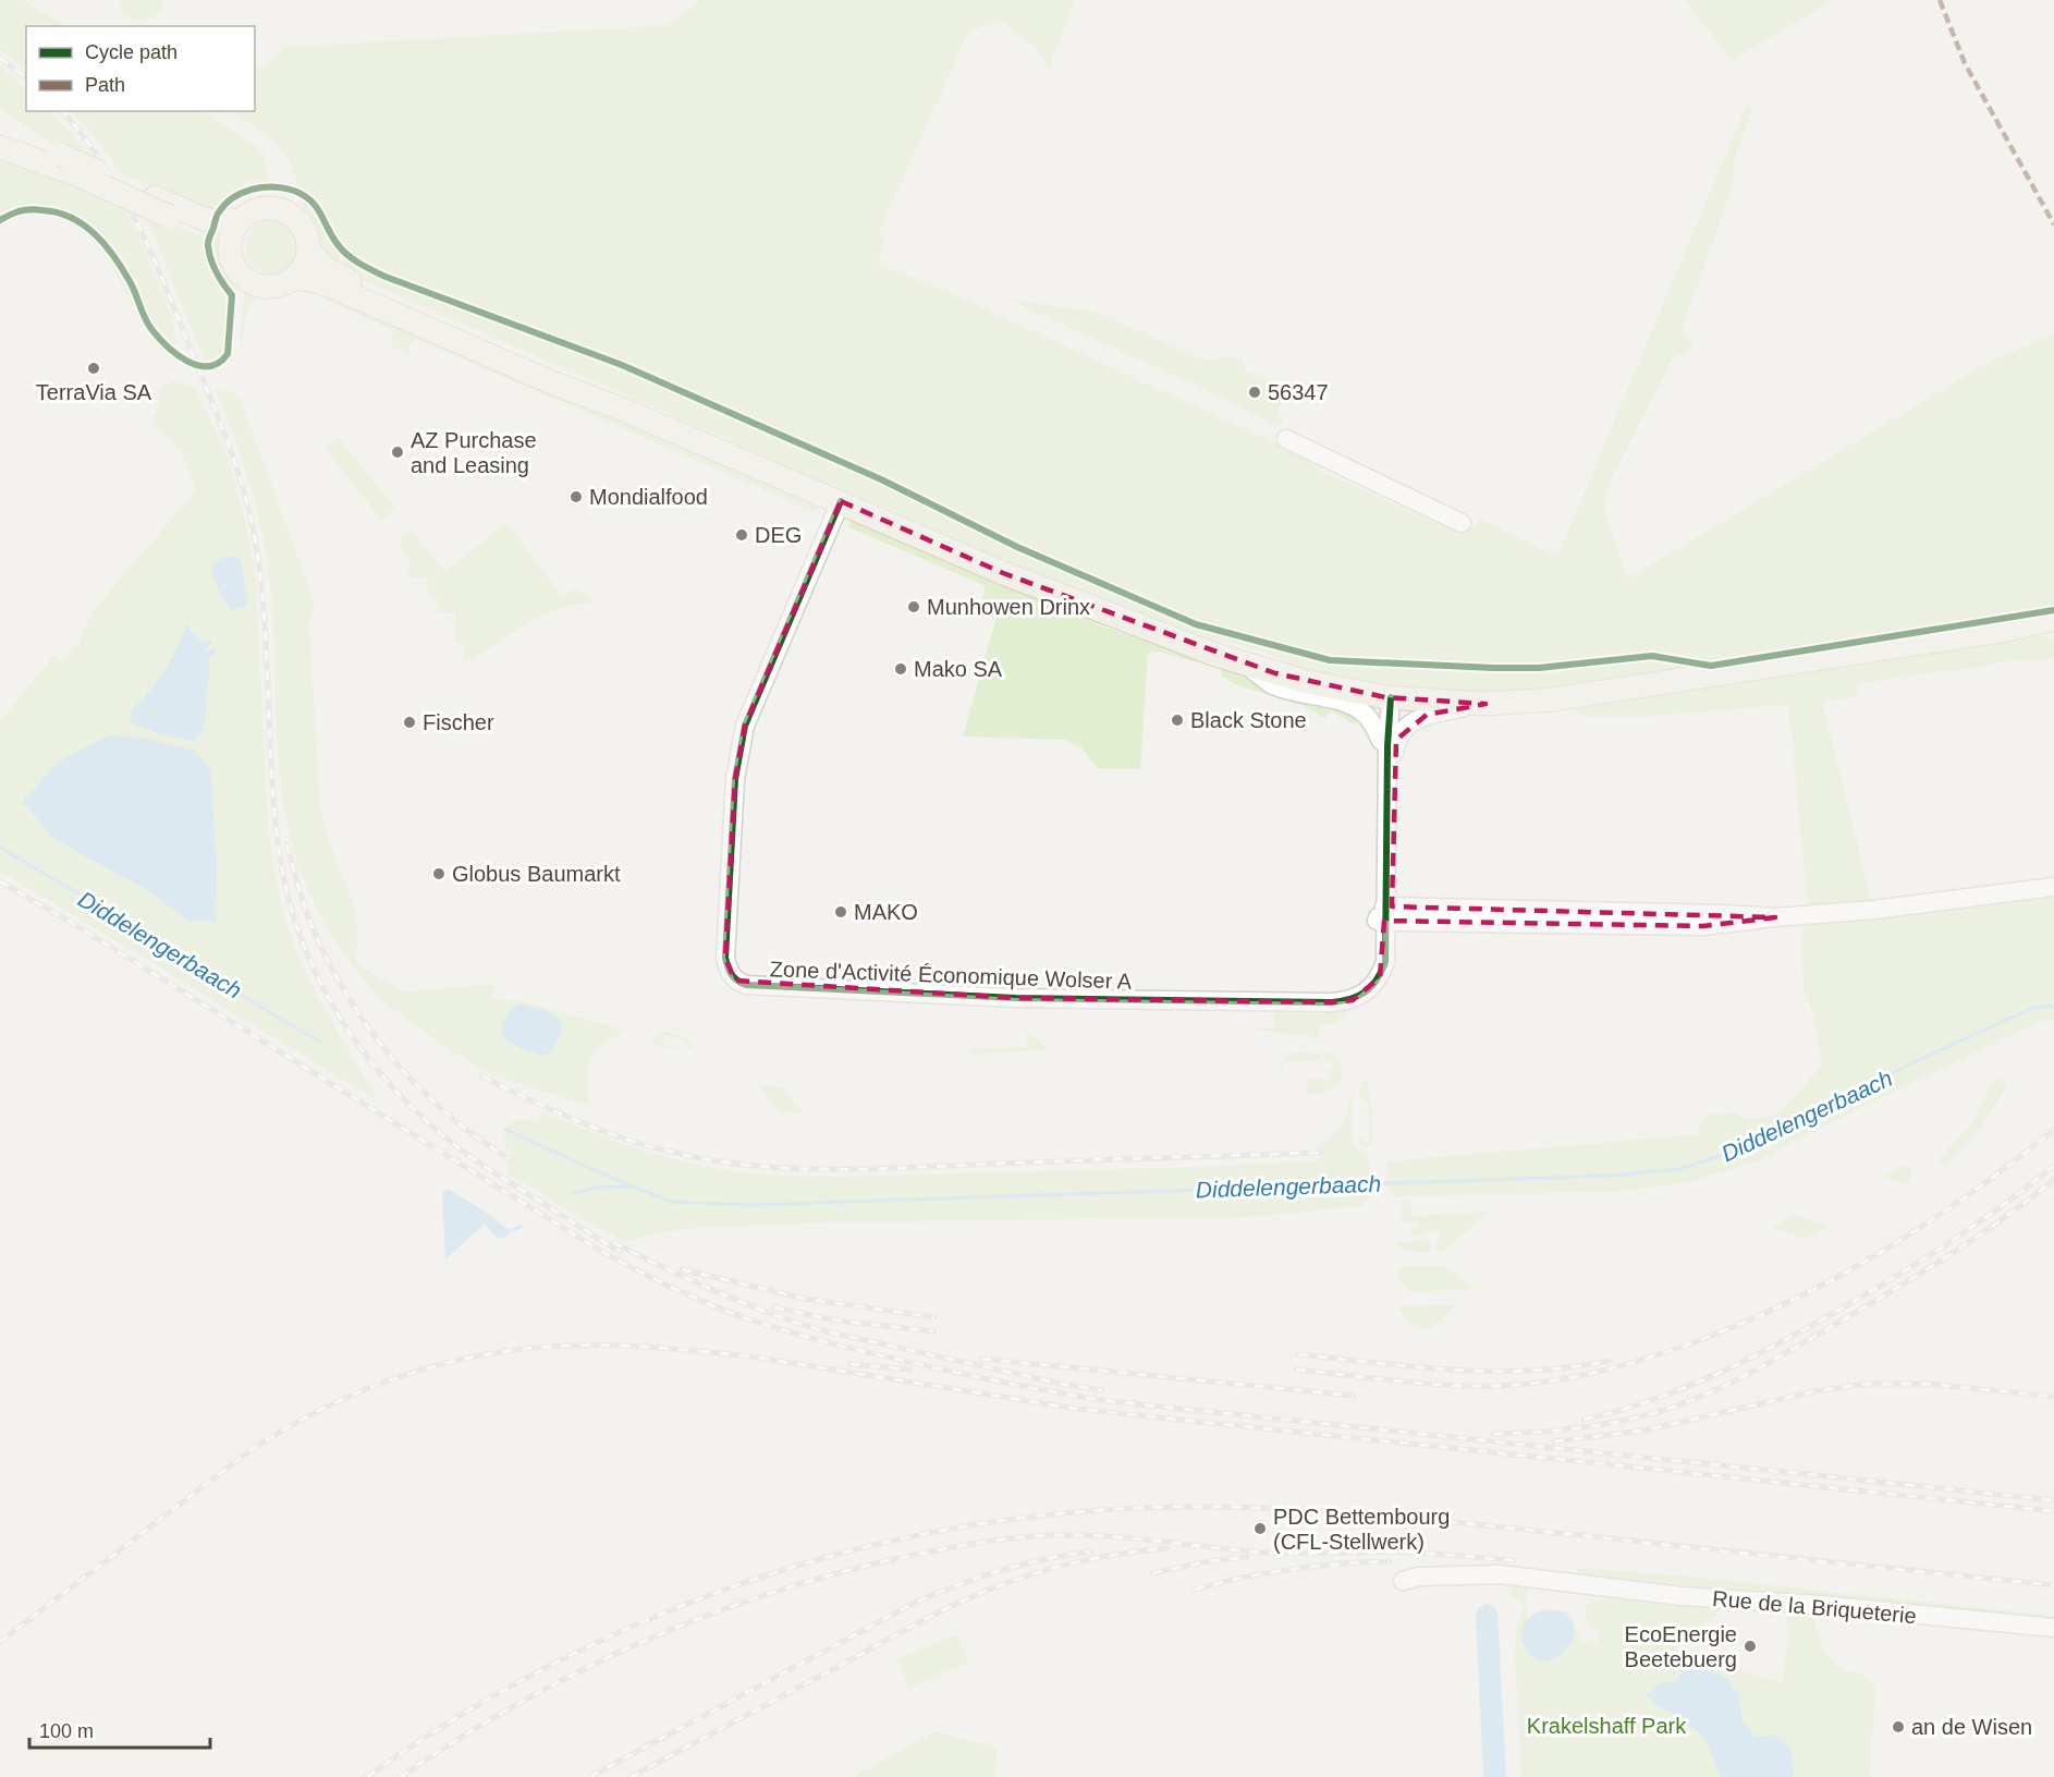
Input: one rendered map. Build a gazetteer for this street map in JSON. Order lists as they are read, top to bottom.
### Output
{
  "streets": {
    "street": ["Zone d'Activité Économique Wolser A", "Rue de la Briqueterie"]
  },
  "water": ["Diddelengerbaach"],
  "parks": ["Krakelshaff Park"],
  "places": [
    "TerraVia SA",
    "56347",
    "AZ Purchase and Leasing",
    "Mondialfood",
    "DEG",
    "Munhowen Drinx",
    "Mako SA",
    "Black Stone",
    "Fischer",
    "Globus Baumarkt",
    "MAKO",
    "PDC Bettembourg (CFL-Stellwerk)",
    "EcoEnergie Beetebuerg",
    "an de Wisen"
  ],
  "legend": ["Cycle path", "Path"],
  "scale_bar": "100 m"
}
